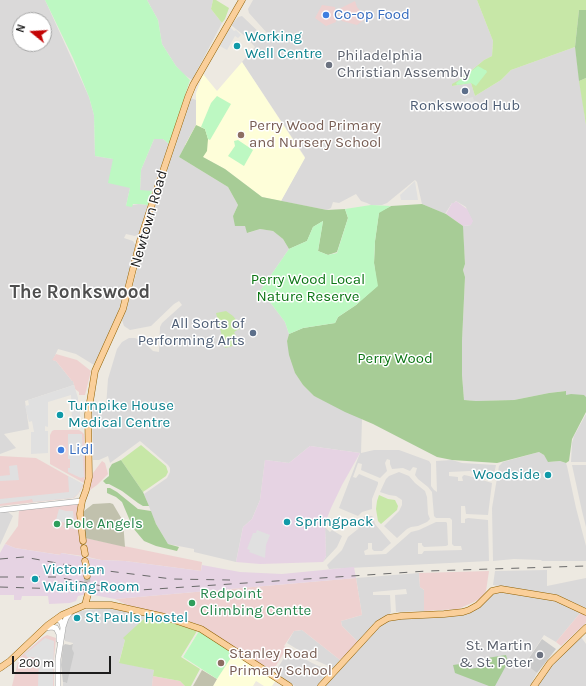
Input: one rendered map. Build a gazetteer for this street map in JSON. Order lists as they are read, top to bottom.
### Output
{
  "streets": {
    "main road": ["Newtown Road"]
  },
  "districts": ["The Ronkswood"],
  "parks": ["Perry Wood Local Nature Reserve", "Perry Wood"],
  "places": [
    "Co-op Food",
    "Working Well Centre",
    "Philadelphia Christian Assembly",
    "Ronkswood Hub",
    "Perry Wood Primary and Nursery School",
    "All Sorts of Performing Arts",
    "Turnpike House Medical Centre",
    "Lidl",
    "Woodside",
    "Springpack",
    "Pole Angels",
    "Victorian Waiting Room",
    "Redpoint Climbing Centte",
    "St Pauls Hostel",
    "St. Martin & St. Peter",
    "Stanley Road Primary School"
  ],
  "scale_bar": "200 m",
  "north": "left"
}
